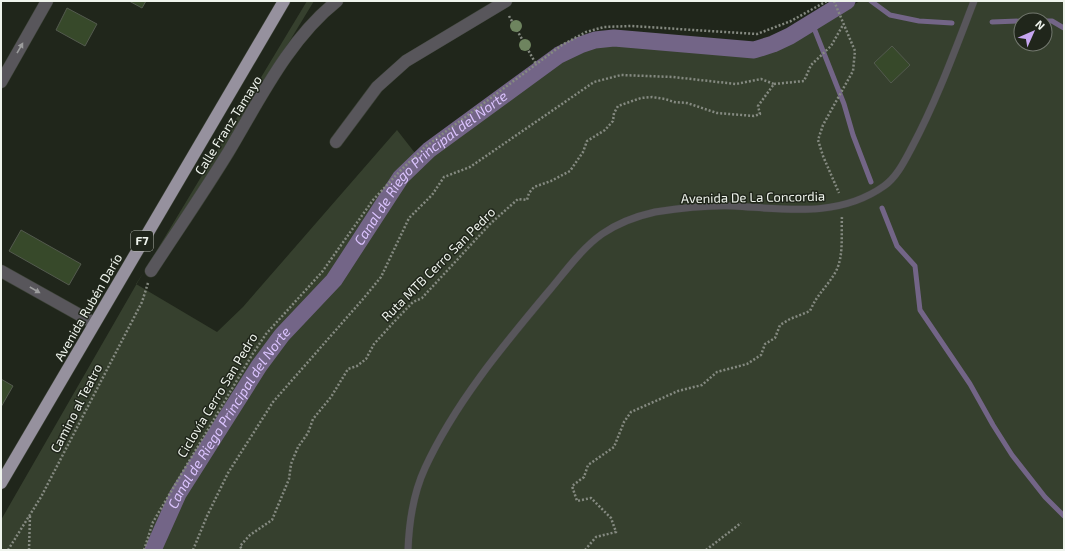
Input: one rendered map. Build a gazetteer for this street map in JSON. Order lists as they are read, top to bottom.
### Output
{
  "streets": {
    "highway": ["F7", "Avenida Rubén Darío"],
    "street": ["Calle Franz Tamayo"],
    "lane": ["Avenida De La Concordia"],
    "path": ["Ruta MTB Cerro San Pedro", "Ciclovía Cerro San Pedro", "Camino al Teatro"]
  },
  "crossings": [
    ["Calle Franz Tamayo", "Camino al Teatro"]
  ],
  "water": ["Canal de Riego Principal del Norte"],
  "north": "top right"
}
